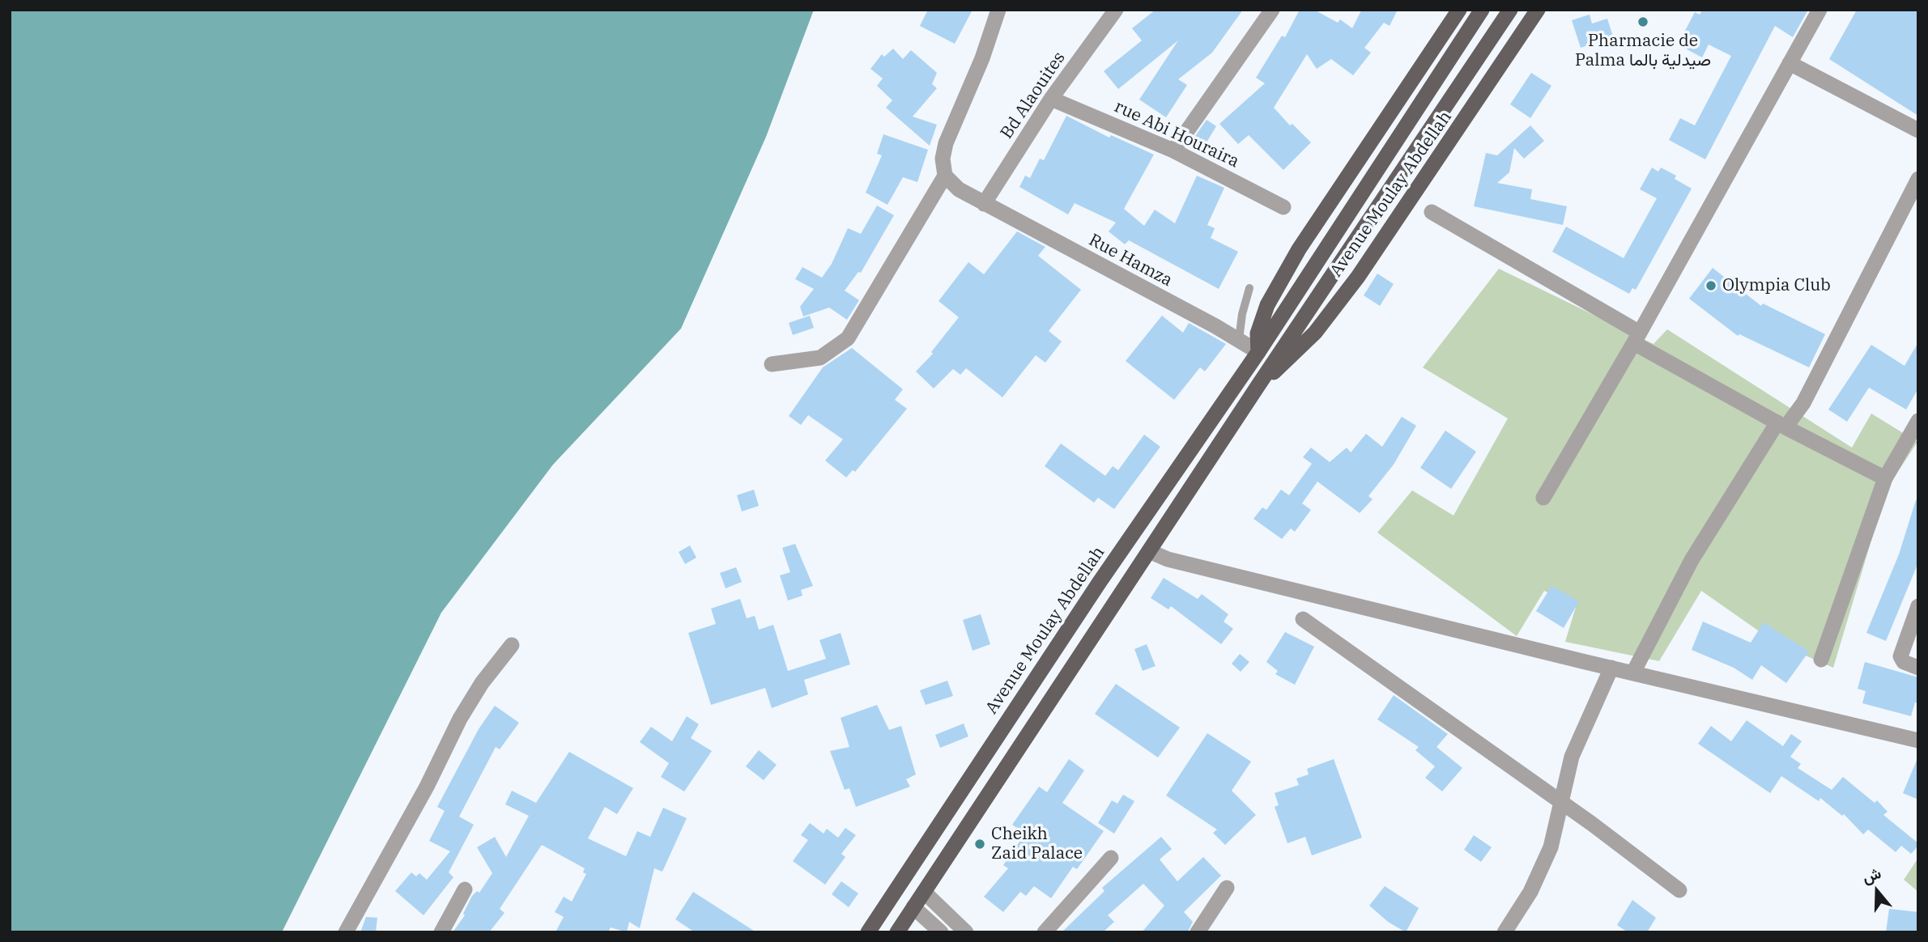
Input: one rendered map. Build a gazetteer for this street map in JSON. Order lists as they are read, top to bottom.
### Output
{
  "streets": {
    "main road": ["Avenue Moulay Abdellah"],
    "street": ["Bd Alaouites", "rue Abi Houraira", "Rue Hamza"]
  },
  "crossings": [
    ["Bd Alaouites", "rue Abi Houraira"],
    ["Bd Alaouites", "Rue Hamza"],
    ["Avenue Moulay Abdellah", "Rue Hamza"]
  ],
  "places": ["Pharmacie de Palma صيدلية بالما", "Olympia Club", "Cheikh Zaid Palace"],
  "north": "top"
}
